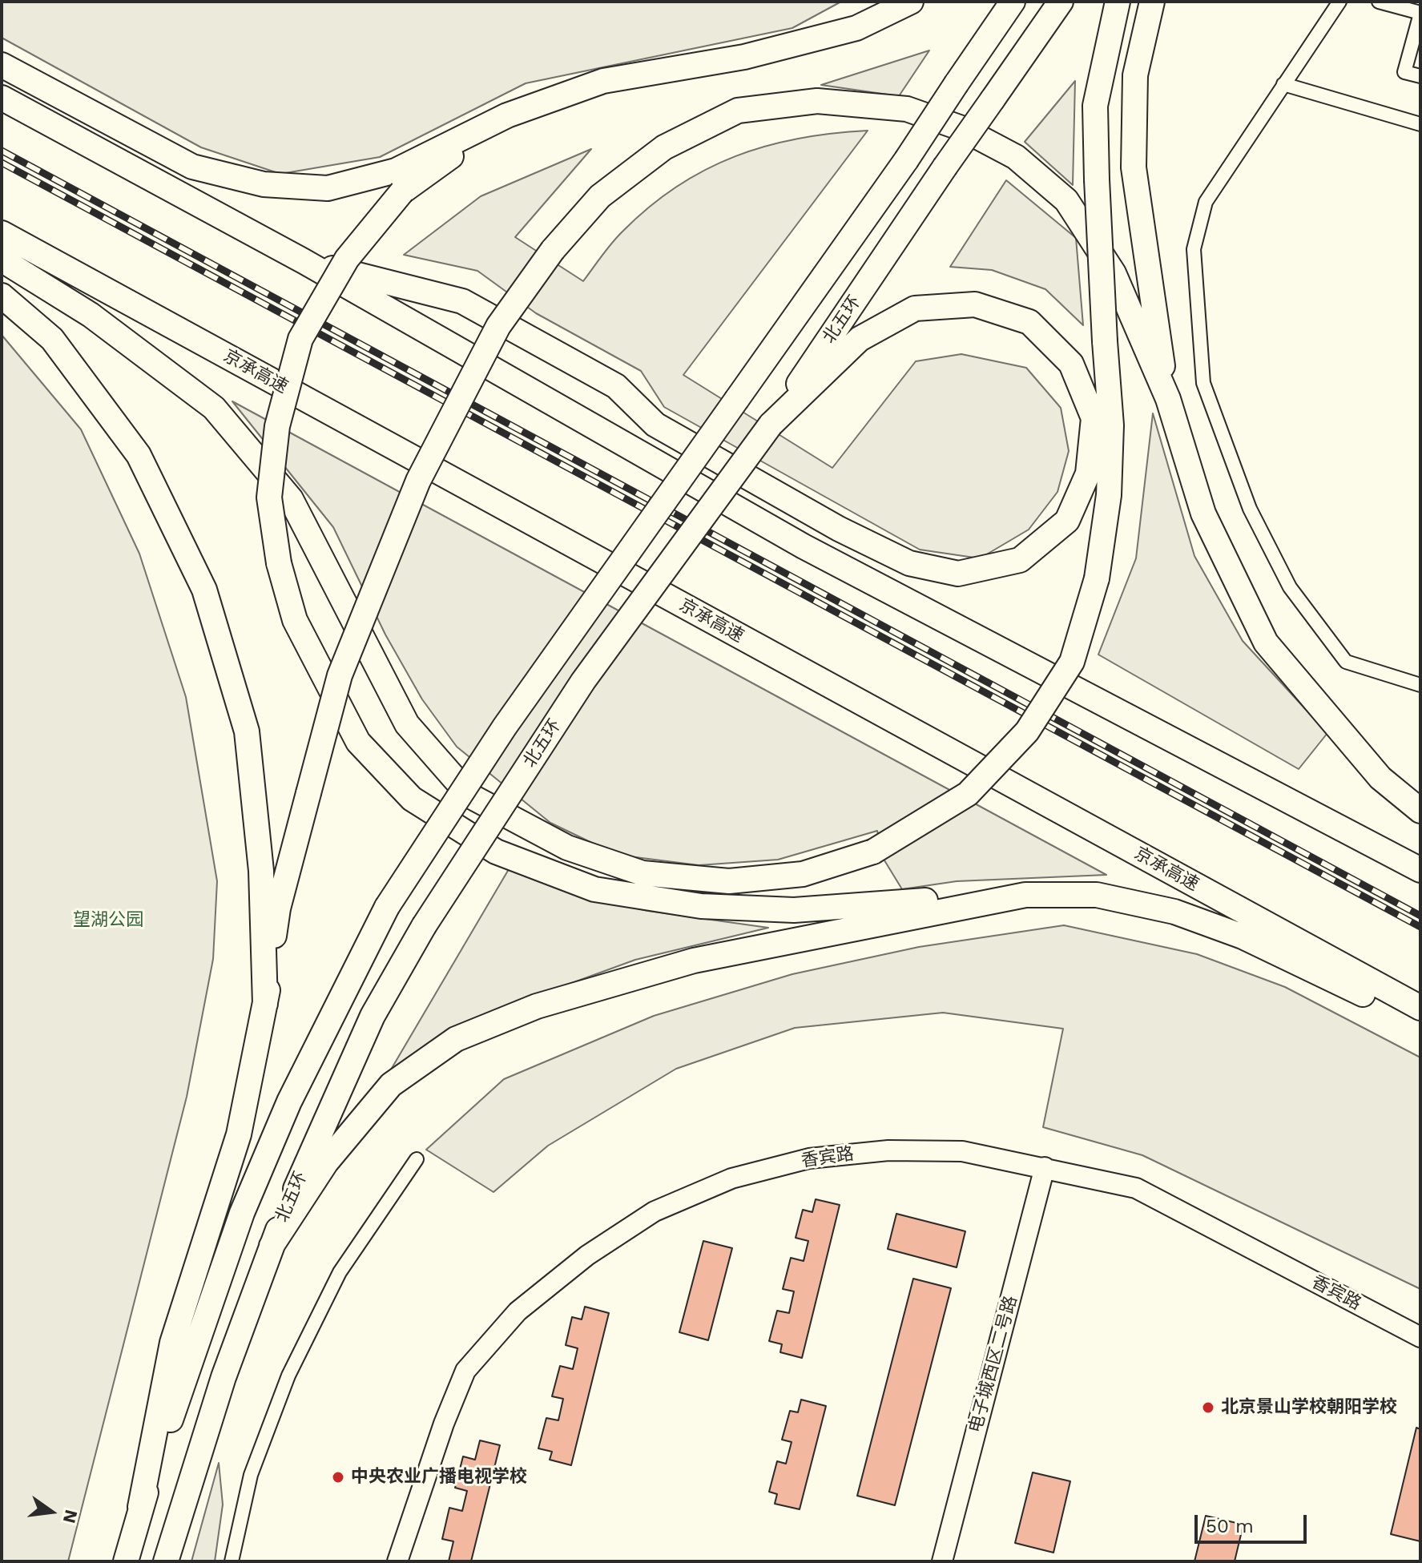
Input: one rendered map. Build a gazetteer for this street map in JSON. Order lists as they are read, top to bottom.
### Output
{
  "streets": {
    "highway": ["北五环", "京承高速"],
    "street": ["香宾路", "电子城西区二号路"]
  },
  "crossings": [
    ["香宾路", "电子城西区二号路"]
  ],
  "parks": ["望湖公园"],
  "places": ["北京景山学校朝阳学校", "中央农业广播电视学校"],
  "scale_bar": "50 m",
  "north": "right"
}
